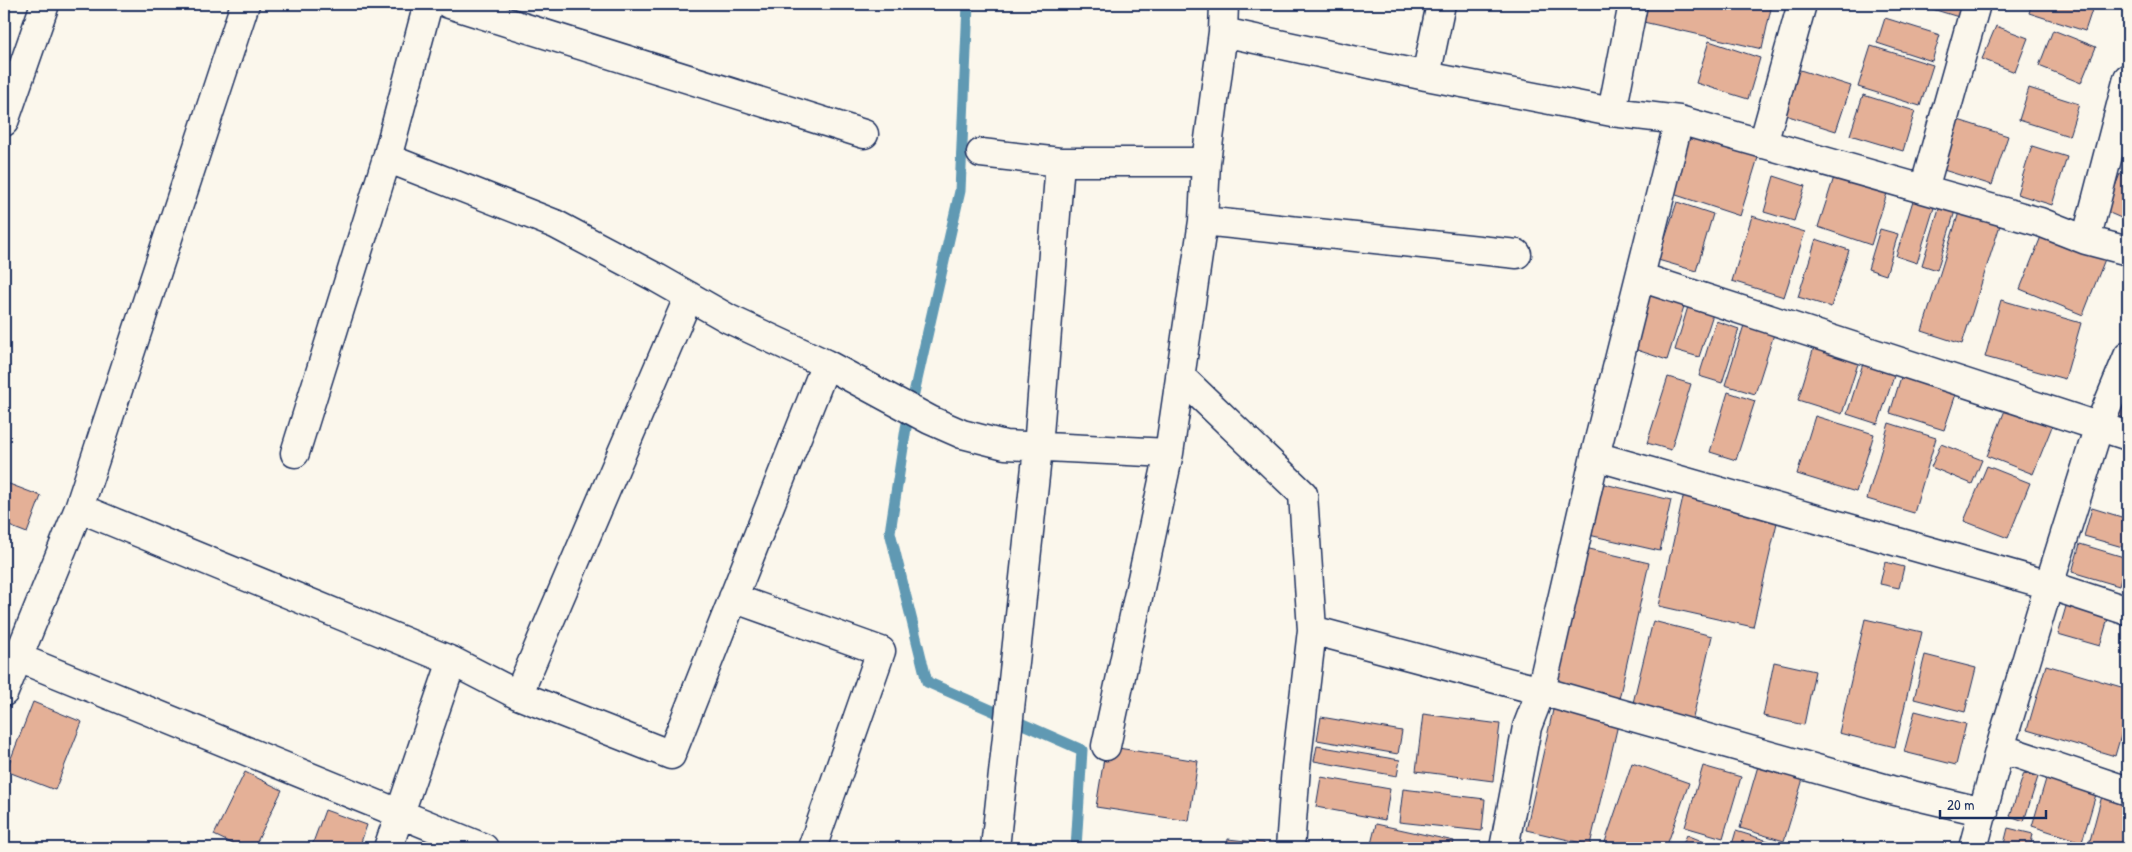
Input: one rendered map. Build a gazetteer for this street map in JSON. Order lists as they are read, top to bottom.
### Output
{
  "scale_bar": "20 m"
}
